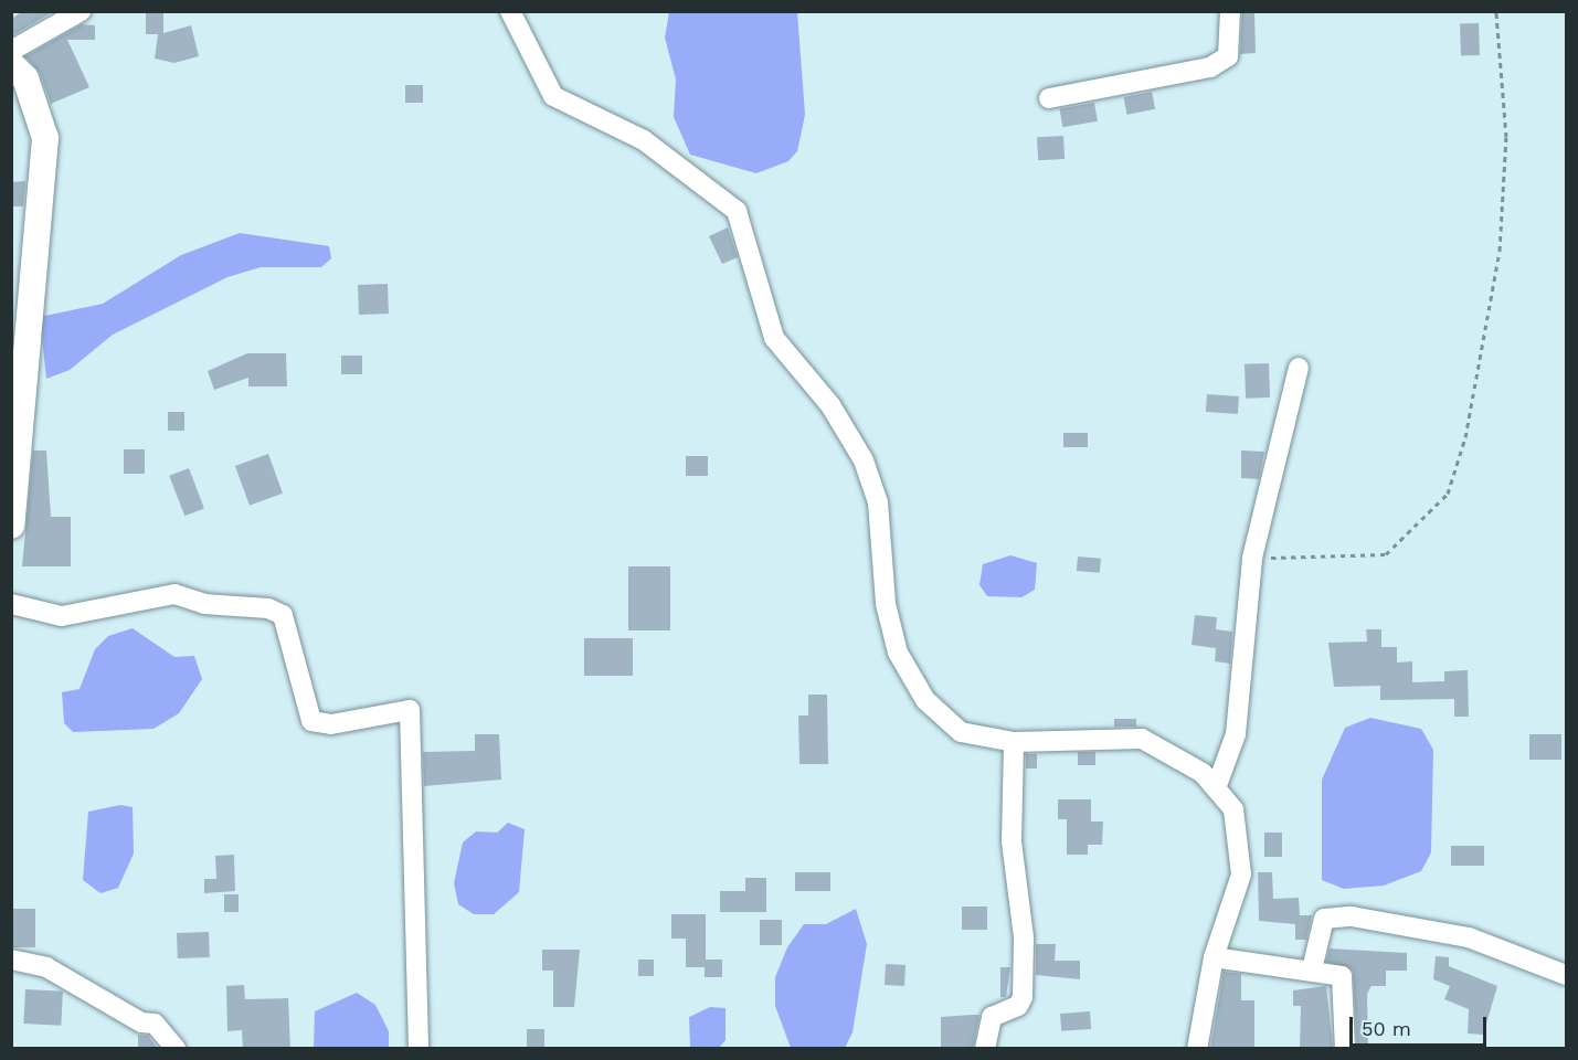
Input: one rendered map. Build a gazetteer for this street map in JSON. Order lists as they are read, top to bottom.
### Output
{
  "scale_bar": "50 m"
}
